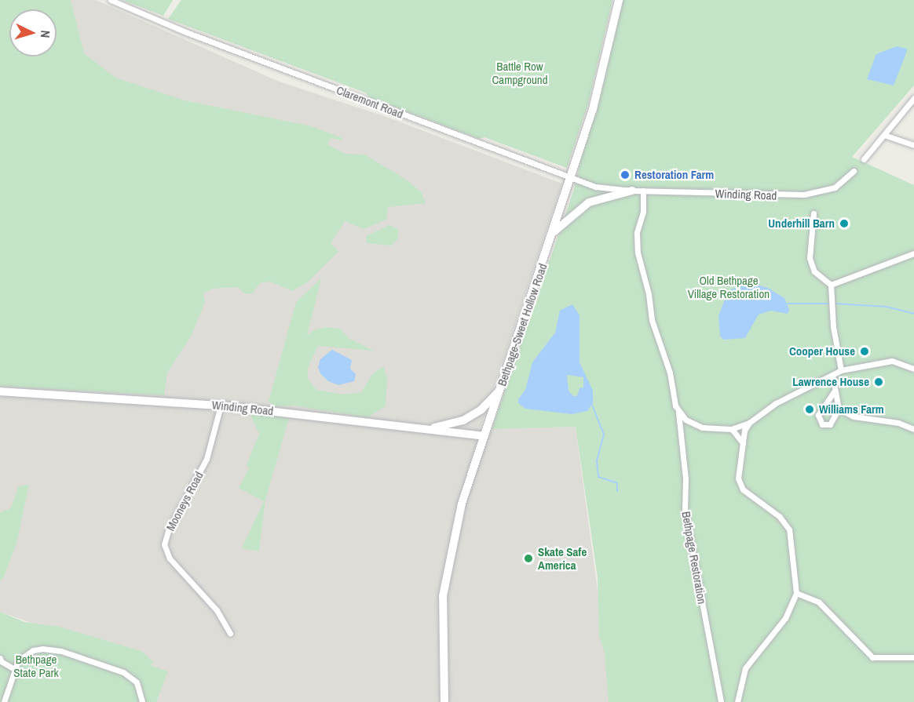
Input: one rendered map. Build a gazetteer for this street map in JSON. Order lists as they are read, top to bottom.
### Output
{
  "streets": {
    "main road": ["Winding Road", "Bethpage-Sweet Hollow Road"],
    "street": ["Claremont Road", "Mooneys Road", "Bethpage Restoration"]
  },
  "crossings": [
    ["Claremont Road", "Winding Road"],
    ["Claremont Road", "Bethpage-Sweet Hollow Road"],
    ["Winding Road", "Bethpage-Sweet Hollow Road"],
    ["Winding Road", "Mooneys Road"],
    ["Winding Road", "Bethpage Restoration"]
  ],
  "parks": ["Battle Row Campground", "Old Bethpage Village Restoration", "Bethpage State Park"],
  "places": [
    "Restoration Farm",
    "Underhill Barn",
    "Cooper House",
    "Lawrence House",
    "Williams Farm",
    "Skate Safe America"
  ],
  "north": "right"
}
